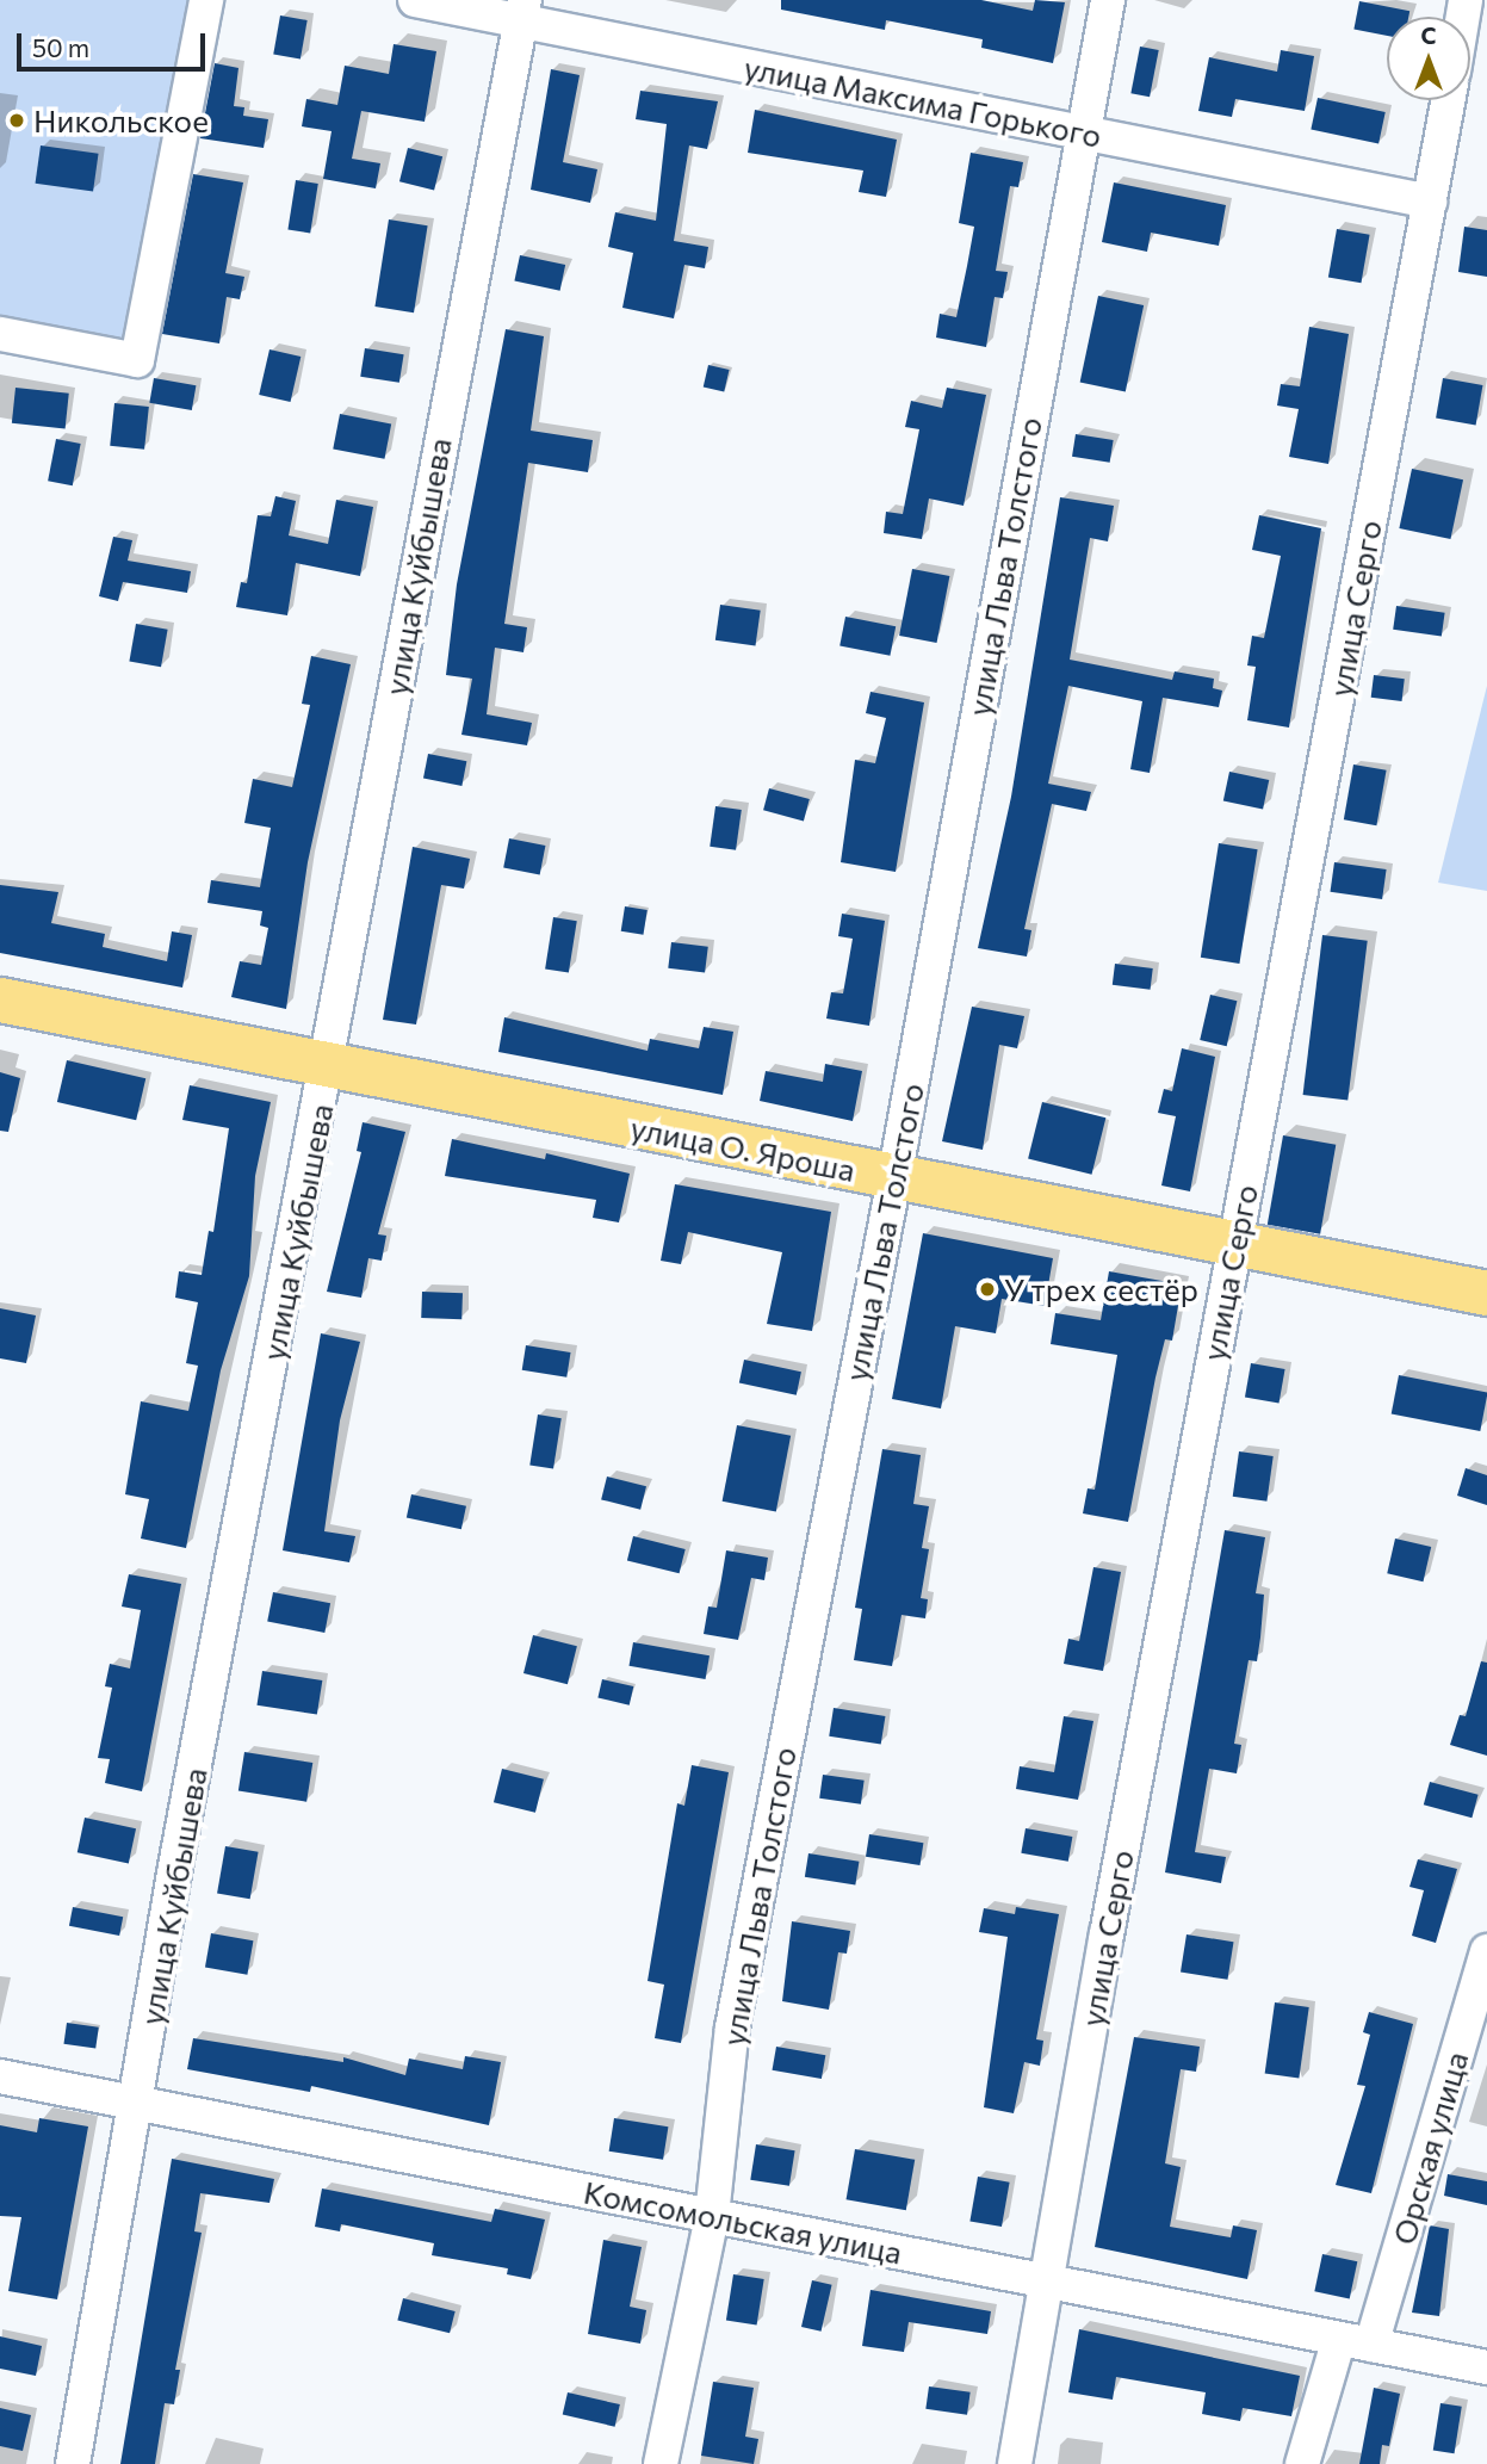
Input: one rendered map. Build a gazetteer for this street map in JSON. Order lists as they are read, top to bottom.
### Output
{
  "streets": {
    "main road": ["улица О. Яроша"],
    "street": [
      "улица Максима Горького",
      "улица Куйбышева",
      "улица Льва Толстого",
      "улица Серго",
      "Орская улица",
      "Комсомольская улица"
    ]
  },
  "crossings": [
    ["улица Максима Горького", "улица Куйбышева"],
    ["улица Максима Горького", "улица Льва Толстого"],
    ["улица Максима Горького", "улица Серго"],
    ["улица Куйбышева", "улица О. Яроша"],
    ["улица Куйбышева", "Комсомольская улица"],
    ["улица Льва Толстого", "улица О. Яроша"],
    ["улица Льва Толстого", "Комсомольская улица"],
    ["улица Серго", "улица О. Яроша"],
    ["улица Серго", "Комсомольская улица"],
    ["Орская улица", "Комсомольская улица"]
  ],
  "places": ["Никольское", "У трех сестёр"],
  "scale_bar": "50 m",
  "north": "top"
}
